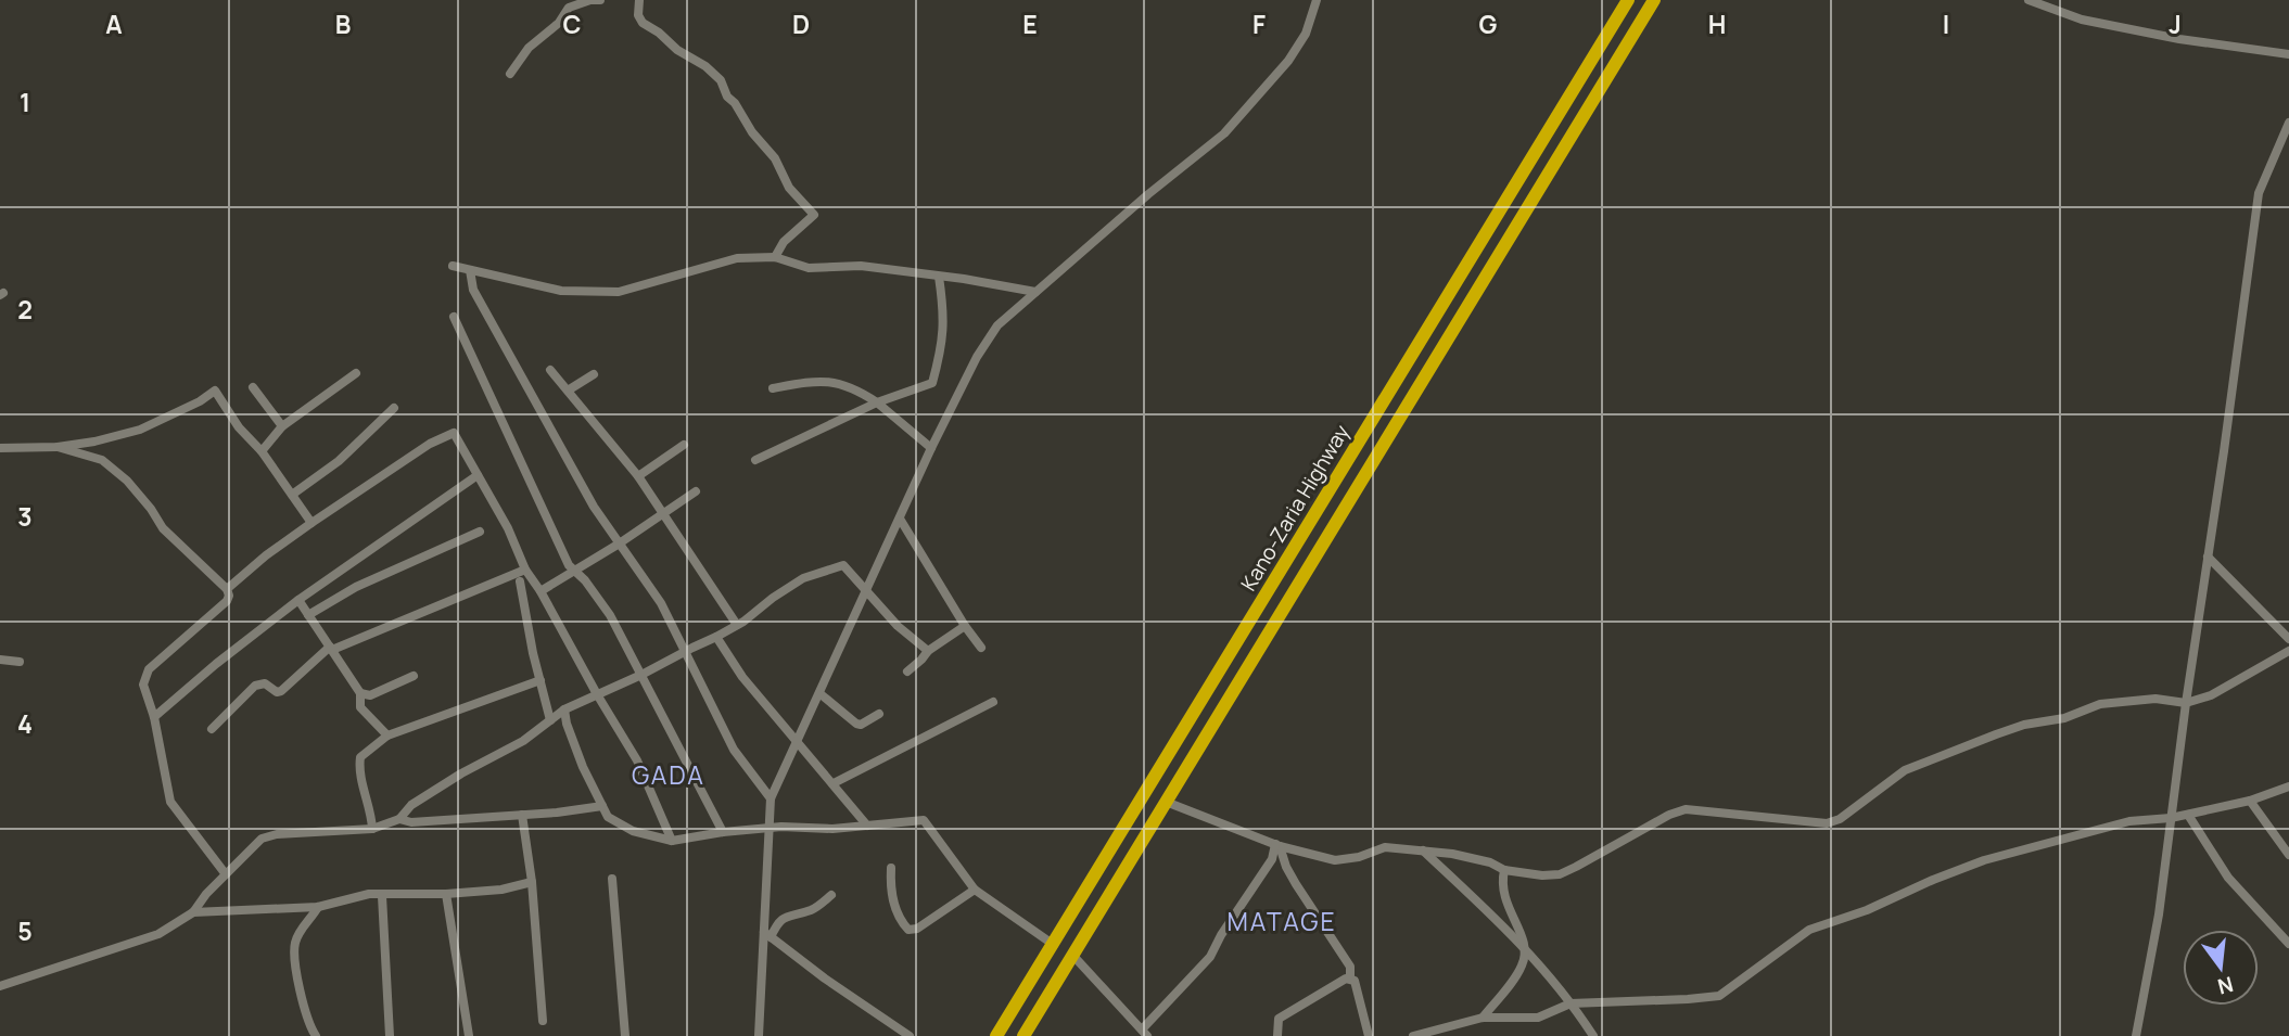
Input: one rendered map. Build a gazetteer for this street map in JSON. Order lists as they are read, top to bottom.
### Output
{
  "streets": {
    "highway": ["Kano-Zaria Highway"]
  },
  "districts": ["GADA", "MATAGE"],
  "north": "bottom",
  "grid": {
    "columns": [
      "A",
      "B",
      "C",
      "D",
      "E",
      "F",
      "G",
      "H",
      "I",
      "J"
    ],
    "rows": [
      "1",
      "2",
      "3",
      "4",
      "5"
    ]
  }
}
